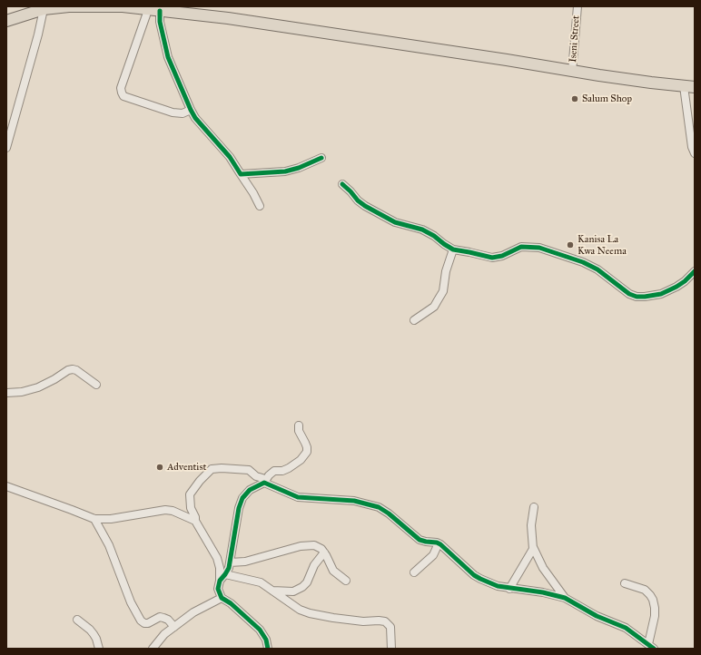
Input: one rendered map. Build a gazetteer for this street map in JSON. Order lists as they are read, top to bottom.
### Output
{
  "streets": {
    "street": ["Iseni Street"]
  },
  "places": ["Salum Shop", "Kanisa La Kwa Neema", "Adventist"]
}
